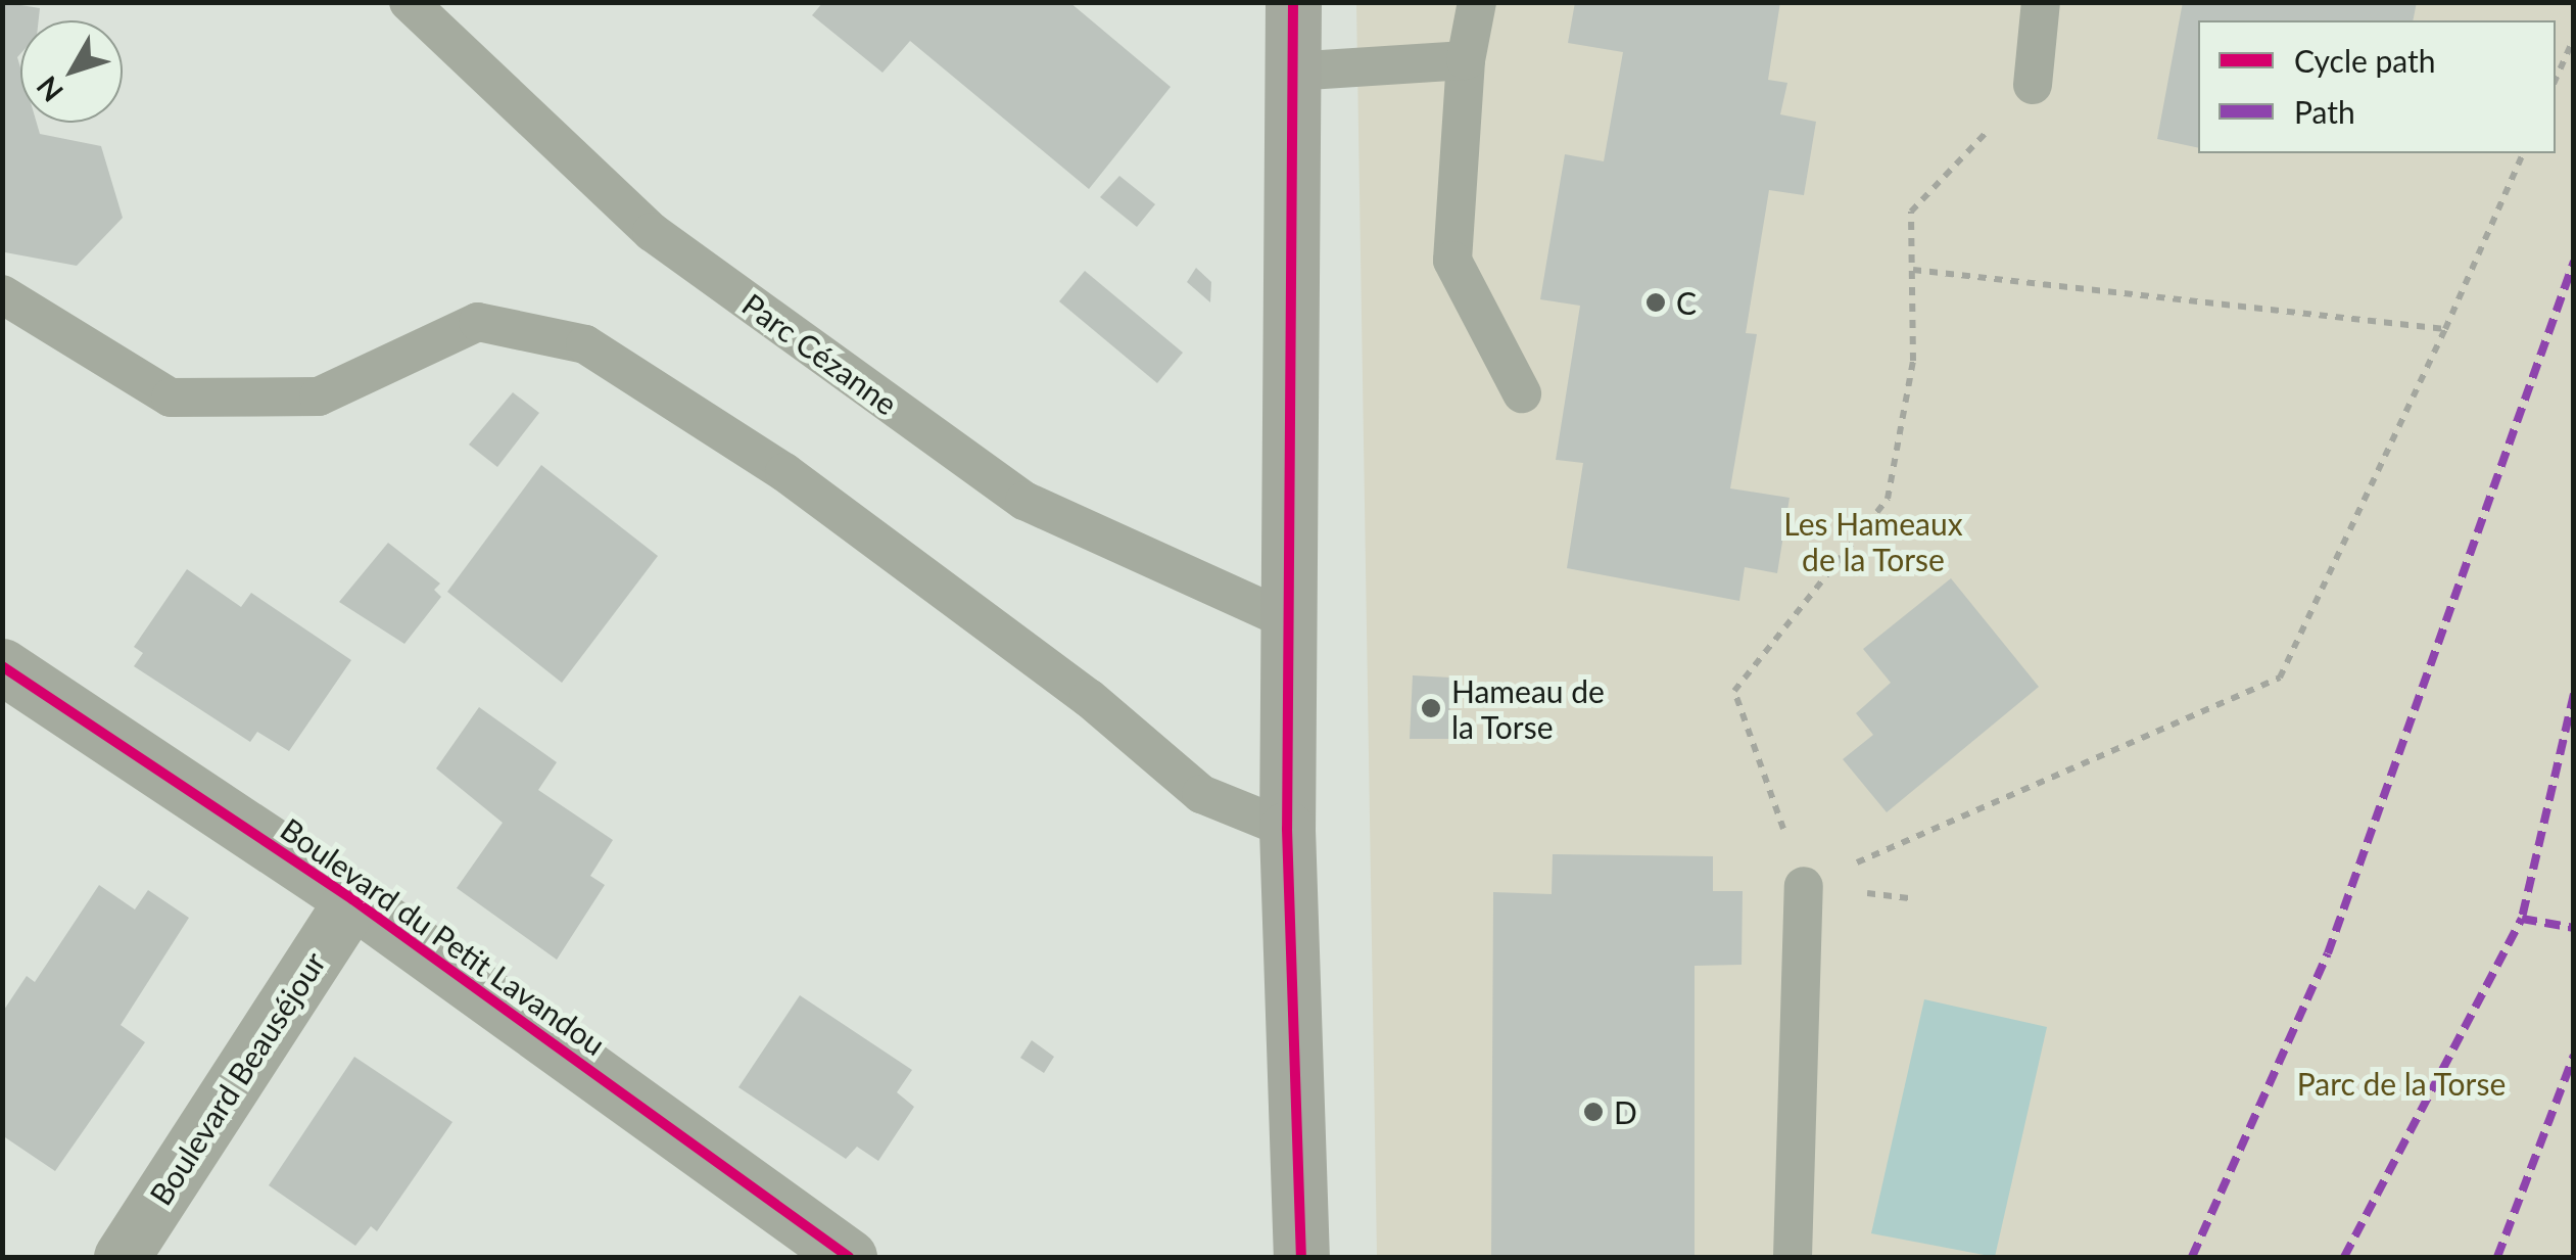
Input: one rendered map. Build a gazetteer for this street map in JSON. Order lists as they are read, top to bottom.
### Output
{
  "streets": {
    "street": ["Boulevard du Petit Lavandou", "Boulevard Beauséjour"],
    "lane": ["Parc Cézanne"]
  },
  "crossings": [
    ["Boulevard du Petit Lavandou", "Boulevard Beauséjour"]
  ],
  "parks": ["Les Hameaux de la Torse", "Parc de la Torse"],
  "places": ["C", "Hameau de la Torse", "D"],
  "legend": ["Cycle path", "Path"],
  "north": "bottom left"
}
